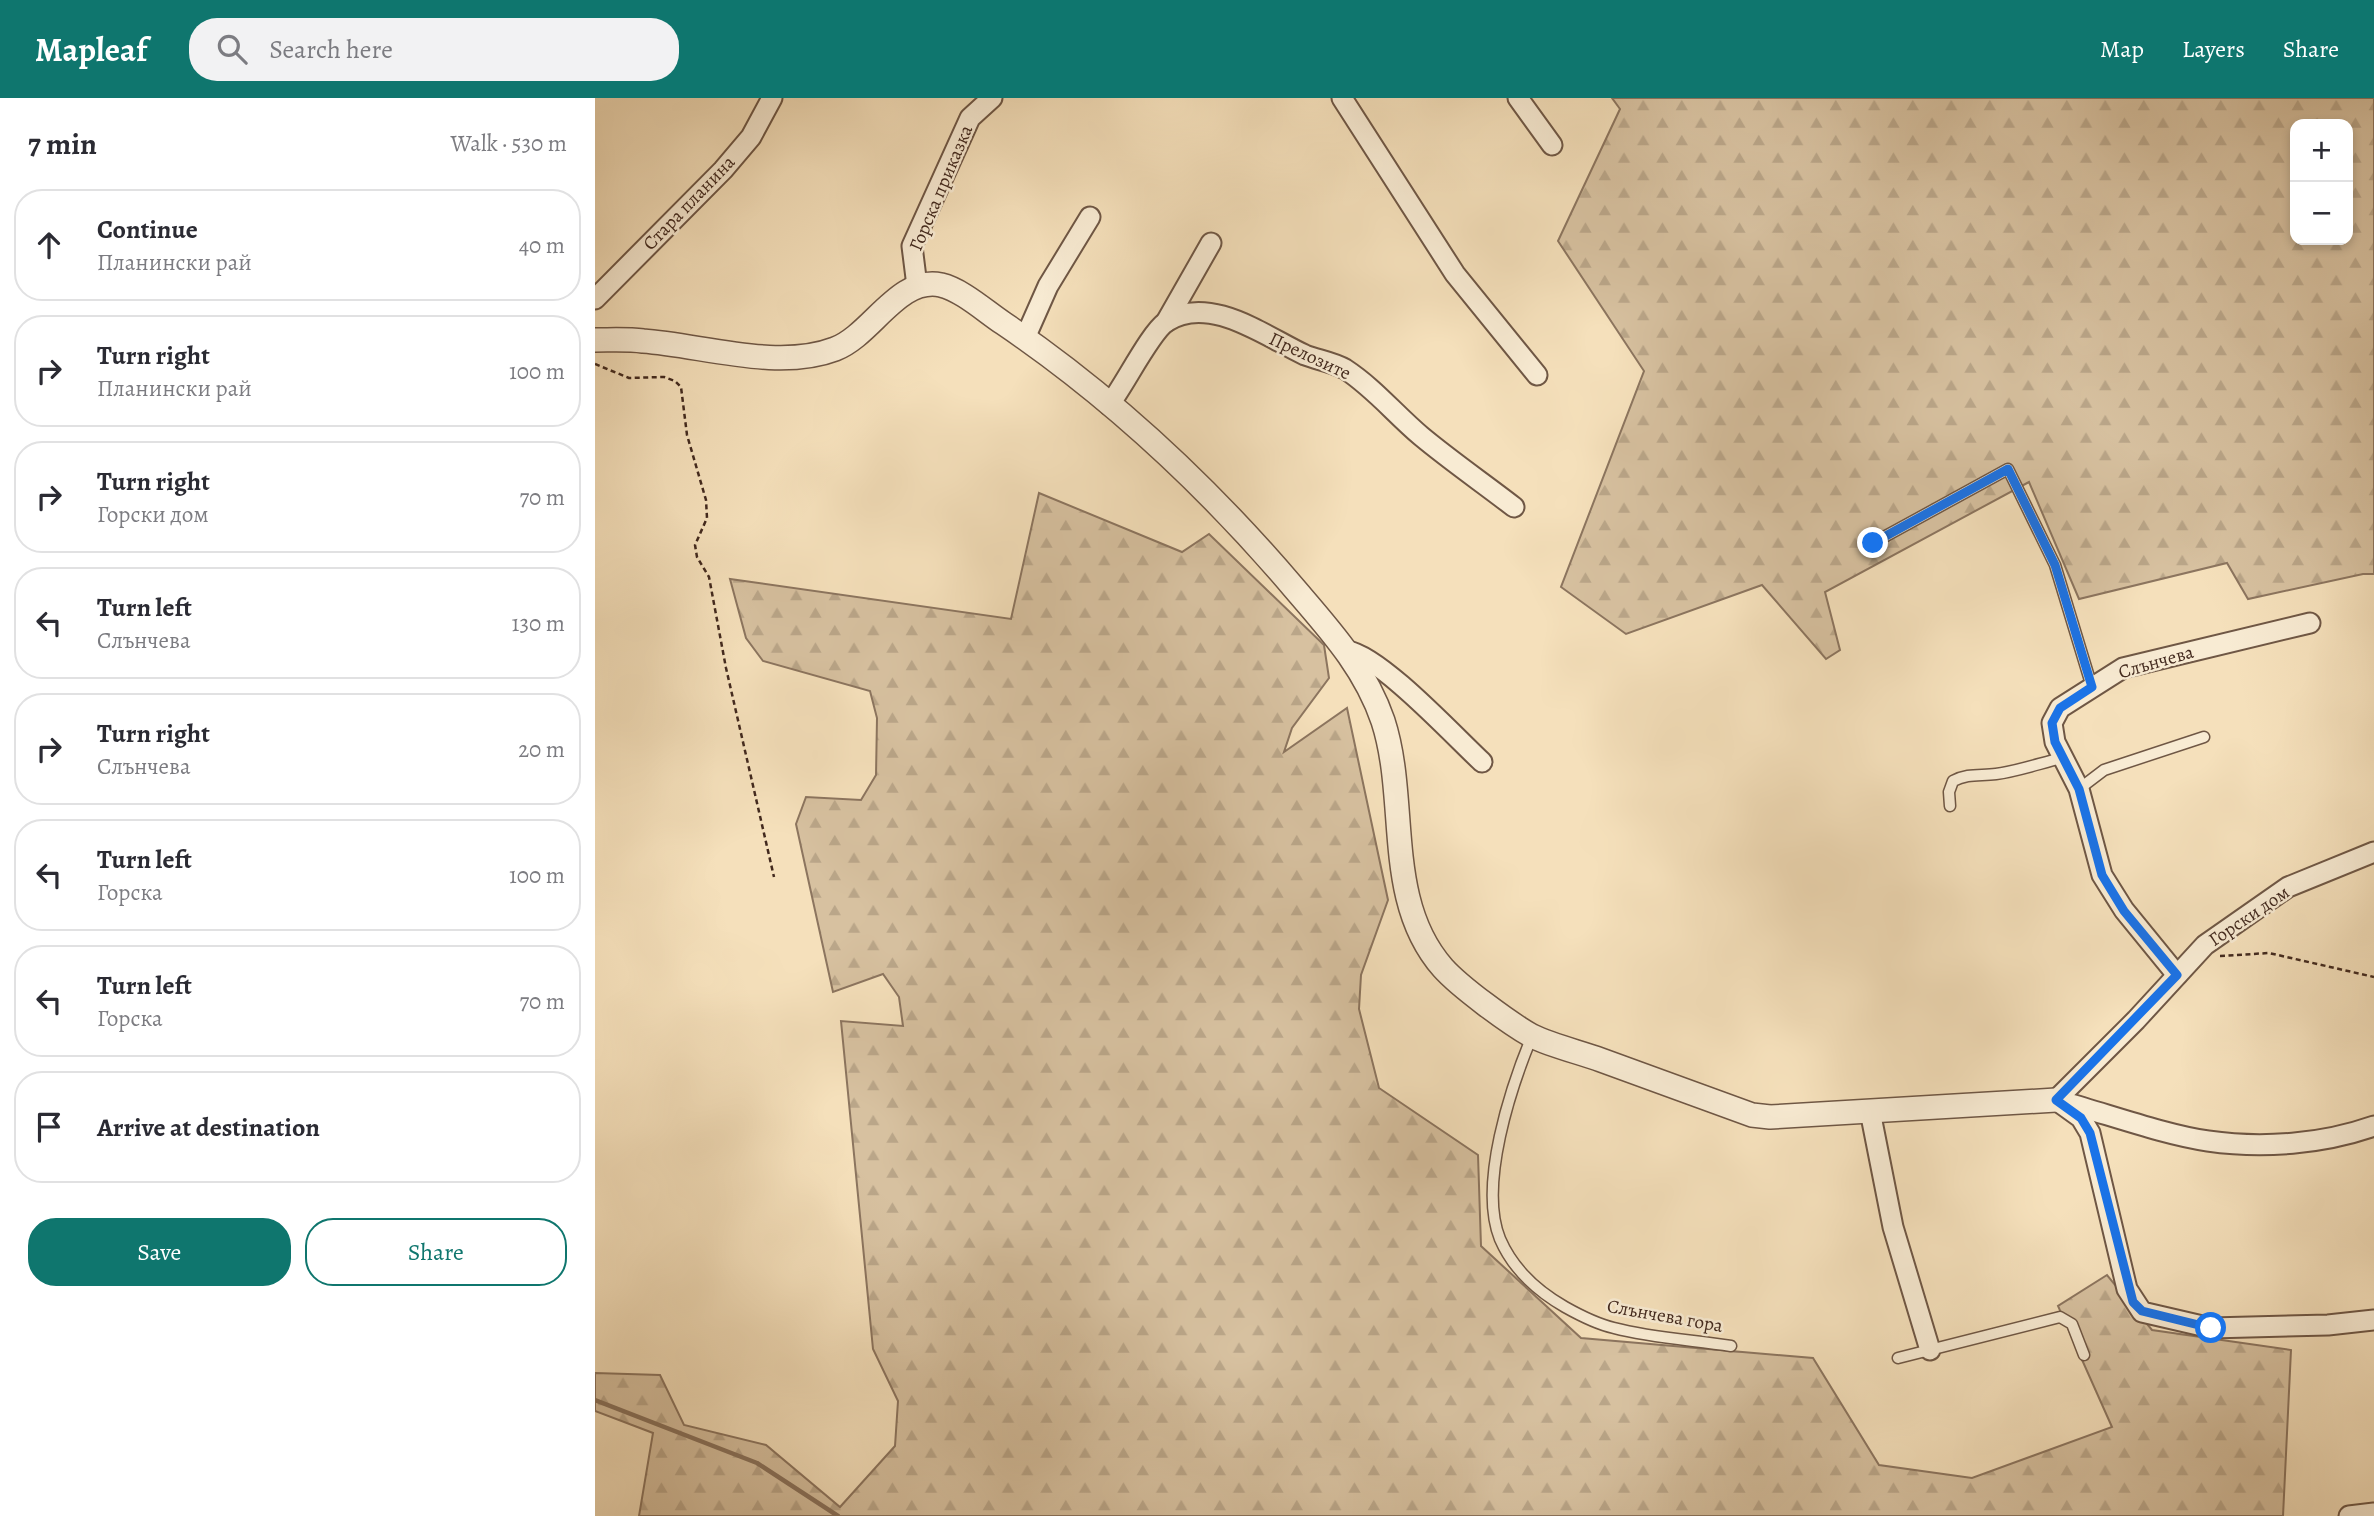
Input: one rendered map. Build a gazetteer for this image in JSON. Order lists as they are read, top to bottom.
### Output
{
  "streets": {
    "street": [
      "Горска приказка",
      "Стара планина",
      "Прелозите",
      "Слънчева",
      "Горски дом"
    ],
    "lane": ["Слънчева гора"]
  },
  "crossings": [
    ["Слънчева", "Горски дом"]
  ],
  "page": {
    "header": "Mapleaf",
    "search": "Search here",
    "nav": ["Map", "Layers", "Share"],
    "heading": ["7 min", "Walk · 530 m"],
    "map_buttons": ["+", "−"],
    "list": [
      ["Continue", "Планински рай", "40 m"],
      ["Turn right", "Планински рай", "100 m"],
      ["Turn right", "Горски дом", "70 m"],
      ["Turn left", "Слънчева", "130 m"],
      ["Turn right", "Слънчева", "20 m"],
      ["Turn left", "Горска", "100 m"],
      ["Turn left", "Горска", "70 m"],
      "Arrive at destination"
    ],
    "buttons": ["Save", "Share"]
  }
}
